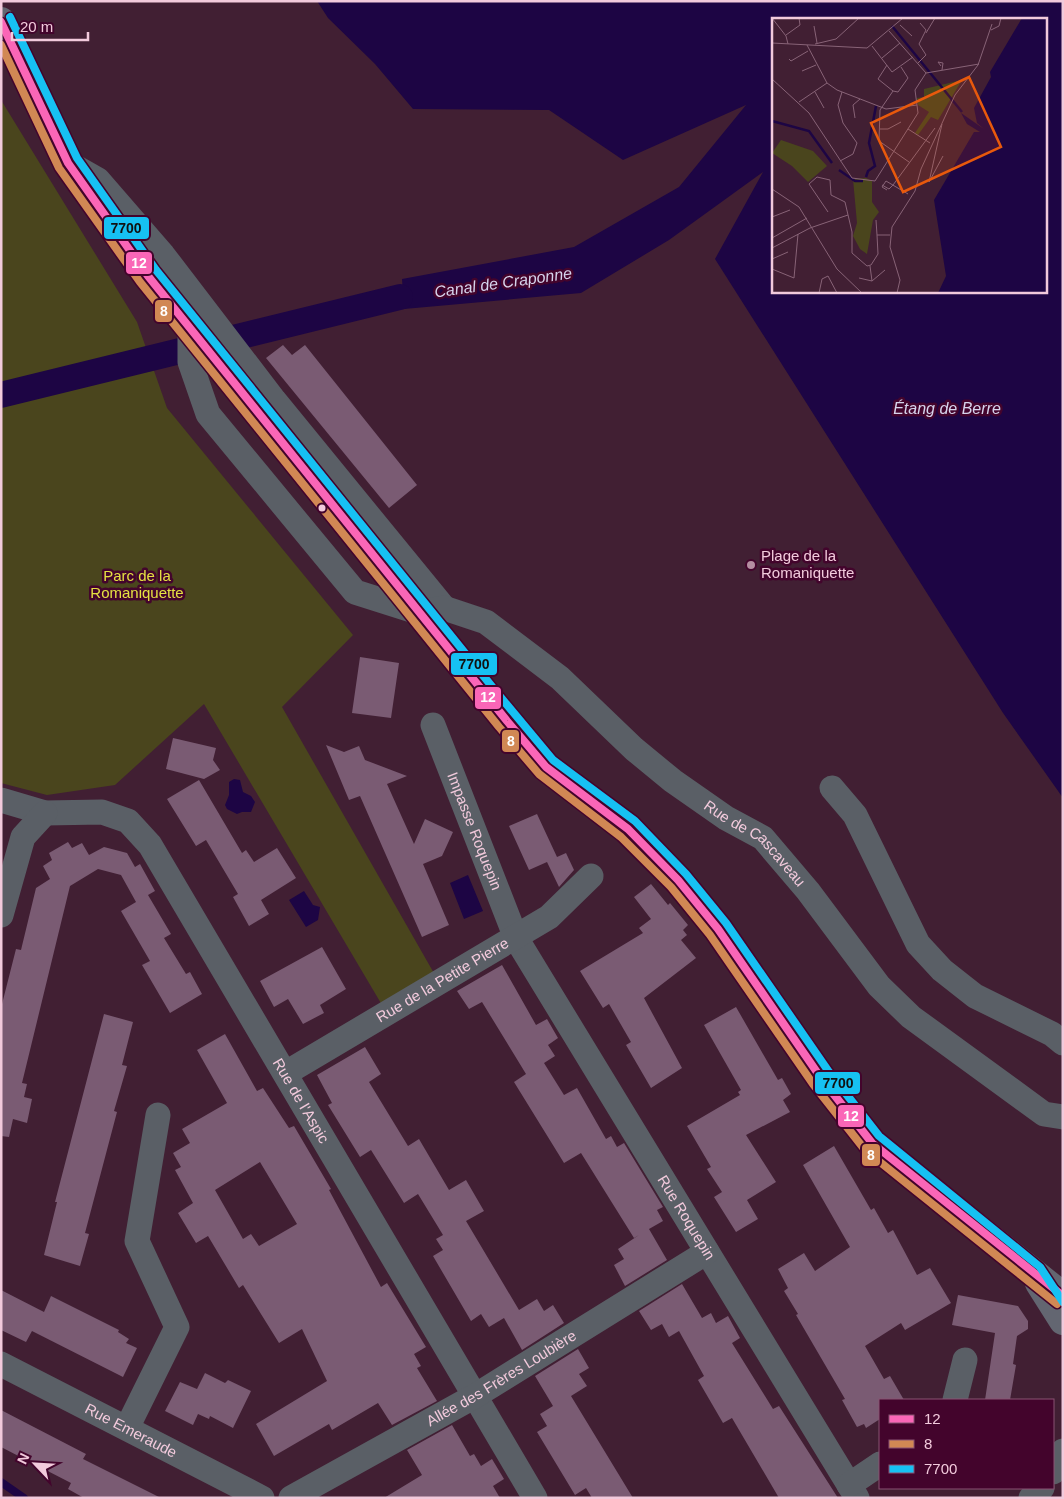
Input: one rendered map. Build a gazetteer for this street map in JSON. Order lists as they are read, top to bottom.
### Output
{
  "streets": {
    "street": [
      "Impasse Roquepin",
      "Rue de Cascaveau",
      "Rue de la Petite Pierre",
      "Rue de l'Aspic",
      "Rue Roquepin",
      "Allée des Frères Loubière",
      "Rue Emeraude"
    ]
  },
  "crossings": [
    ["Impasse Roquepin", "Rue de la Petite Pierre"],
    ["Impasse Roquepin", "Rue Roquepin"],
    ["Rue de la Petite Pierre", "Rue de l'Aspic"],
    ["Rue de la Petite Pierre", "Rue Roquepin"],
    ["Rue de l'Aspic", "Allée des Frères Loubière"],
    ["Rue Roquepin", "Allée des Frères Loubière"]
  ],
  "water": ["Canal de Craponne", "Étang de Berre"],
  "parks": ["Parc de la Romaniquette"],
  "places": ["Plage de la Romaniquette"],
  "lines": ["transit line 7700", "transit line 12", "transit line 8"],
  "legend": ["12", "8", "7700"],
  "scale_bar": "20 m",
  "north": "top left"
}
